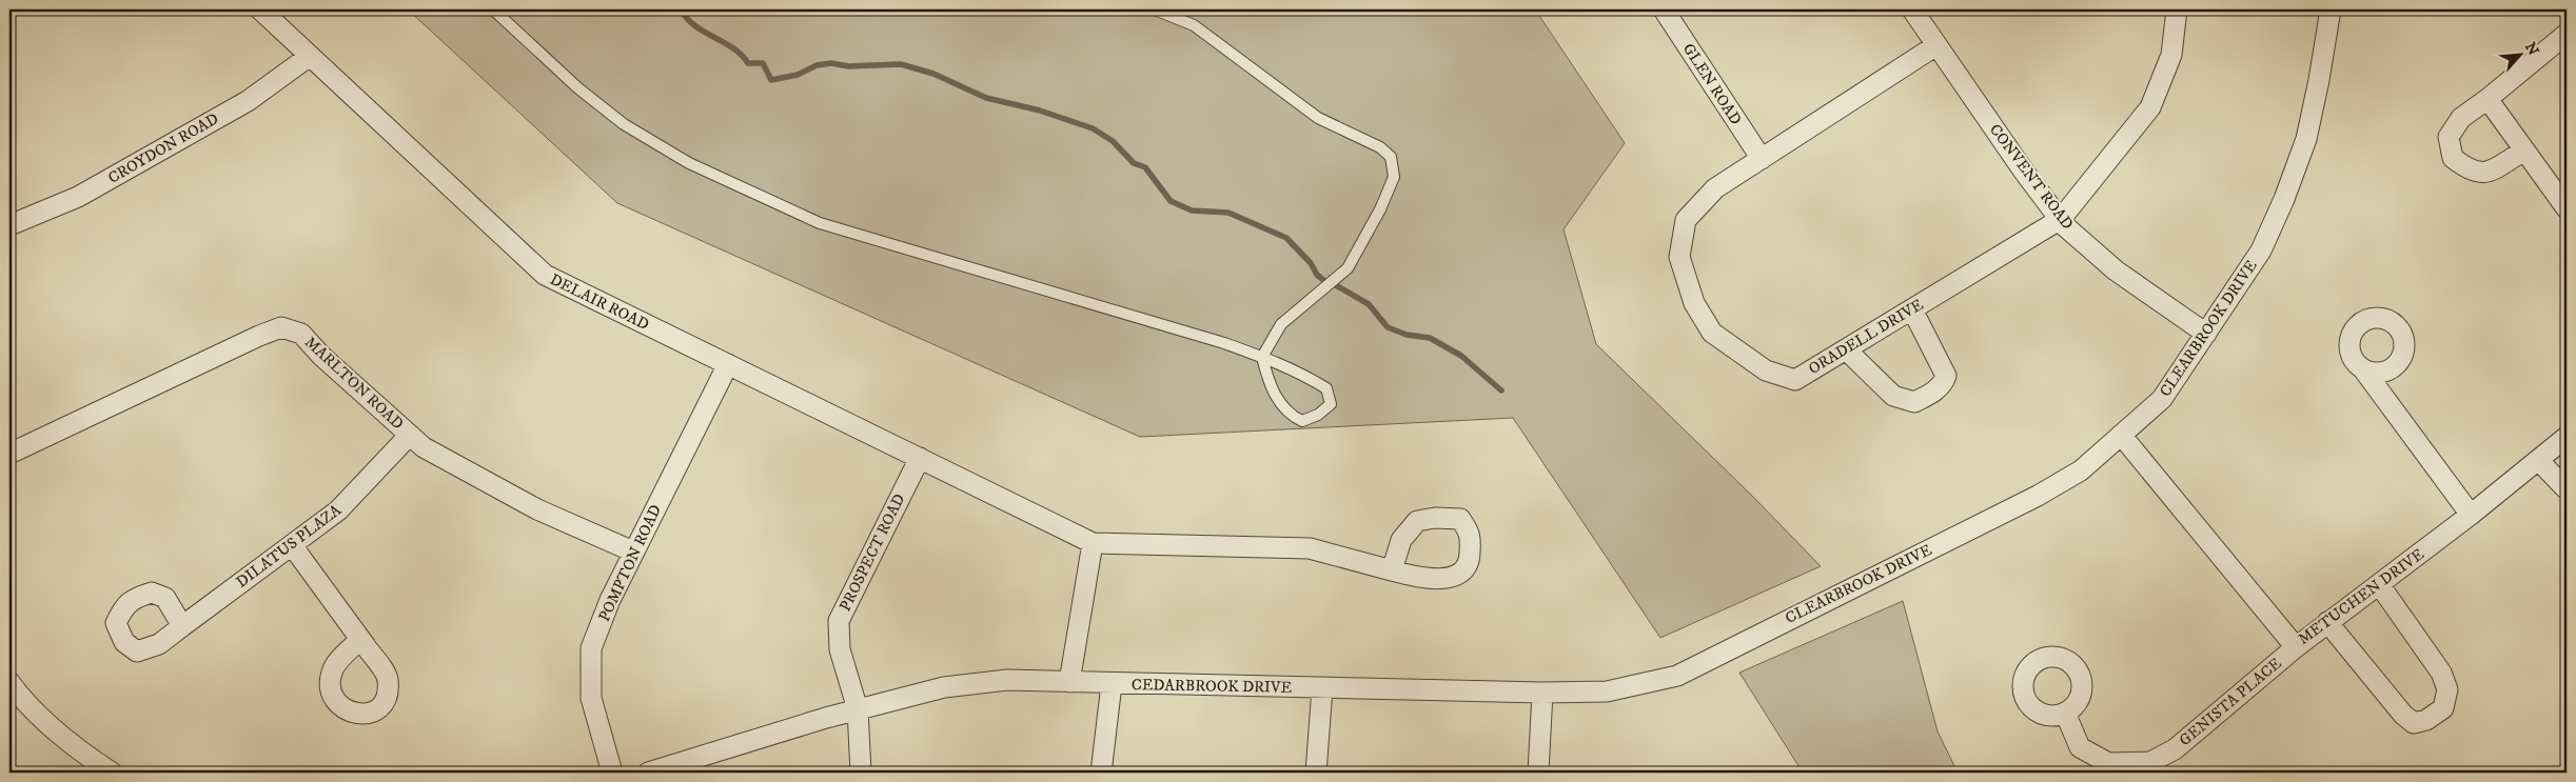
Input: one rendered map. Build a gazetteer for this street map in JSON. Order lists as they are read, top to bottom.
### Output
{
  "streets": {
    "street": [
      "GLEN ROAD",
      "CROYDON ROAD",
      "CONVENT ROAD",
      "DELAIR ROAD",
      "CLEARBROOK DRIVE",
      "ORADELL DRIVE",
      "MARLTON ROAD",
      "DILATUS PLAZA",
      "PROSPECT ROAD",
      "POMPTON ROAD",
      "METUCHEN DRIVE",
      "CEDARBROOK DRIVE",
      "GENISTA PLACE"
    ]
  },
  "crossings": [
    ["GLEN ROAD", "ORADELL DRIVE"],
    ["CROYDON ROAD", "DELAIR ROAD"],
    ["CONVENT ROAD", "CLEARBROOK DRIVE"],
    ["CONVENT ROAD", "ORADELL DRIVE"],
    ["DELAIR ROAD", "PROSPECT ROAD"],
    ["DELAIR ROAD", "POMPTON ROAD"],
    ["CLEARBROOK DRIVE", "METUCHEN DRIVE"],
    ["CLEARBROOK DRIVE", "CEDARBROOK DRIVE"],
    ["MARLTON ROAD", "DILATUS PLAZA"],
    ["MARLTON ROAD", "POMPTON ROAD"],
    ["PROSPECT ROAD", "CEDARBROOK DRIVE"],
    ["METUCHEN DRIVE", "GENISTA PLACE"]
  ],
  "north": "top right"
}
